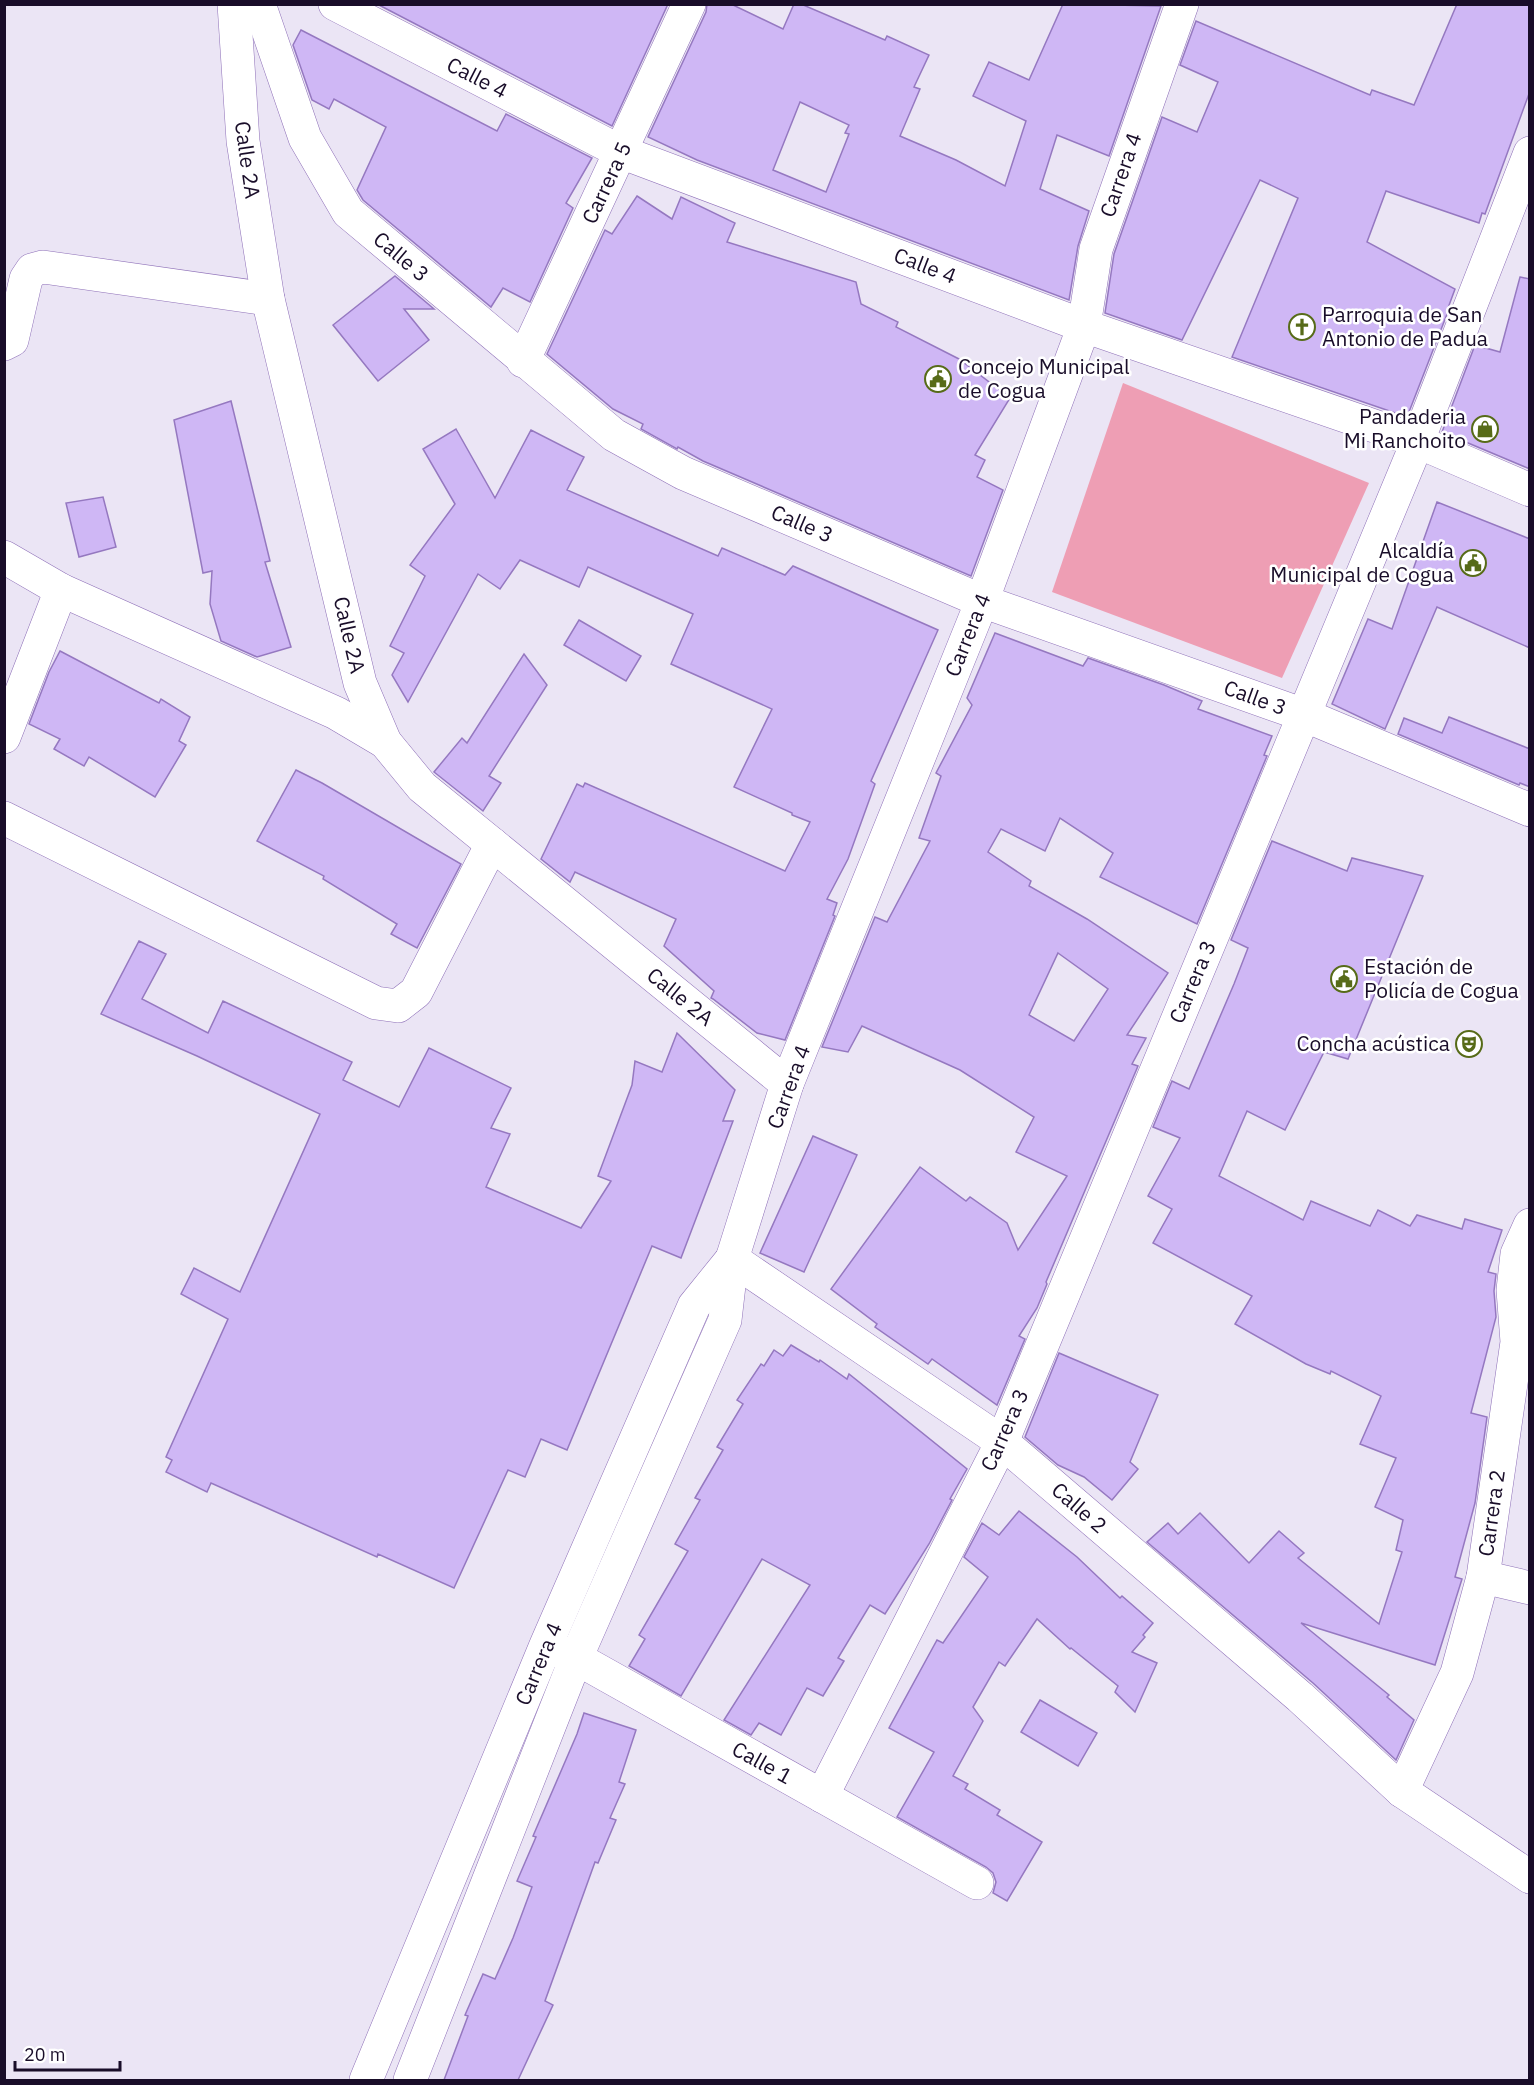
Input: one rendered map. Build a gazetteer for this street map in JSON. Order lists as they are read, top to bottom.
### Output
{
  "streets": {
    "street": [
      "Calle 4",
      "Calle 2A",
      "Carrera 4",
      "Carrera 5",
      "Calle 3",
      "Carrera 3",
      "Calle 2",
      "Carrera 2",
      "Calle 1"
    ]
  },
  "crossings": [
    ["Calle 4", "Carrera 4"],
    ["Calle 4", "Carrera 5"],
    ["Calle 4", "Carrera 3"],
    ["Calle 2A", "Carrera 4"],
    ["Carrera 4", "Calle 3"],
    ["Carrera 4", "Calle 2"],
    ["Carrera 4", "Calle 1"],
    ["Carrera 5", "Calle 3"],
    ["Calle 3", "Carrera 3"],
    ["Carrera 3", "Calle 2"],
    ["Carrera 3", "Calle 1"],
    ["Calle 2", "Carrera 2"]
  ],
  "places": {
    "church": ["Parroquia de San Antonio de Padua"],
    "public building": ["Concejo Municipal de Cogua", "Alcaldía Municipal de Cogua", "Estación de Policía de Cogua"],
    "shop": ["Pandaderia Mi Ranchoito"],
    "theatre": ["Concha acústica"]
  },
  "scale_bar": "20 m"
}
